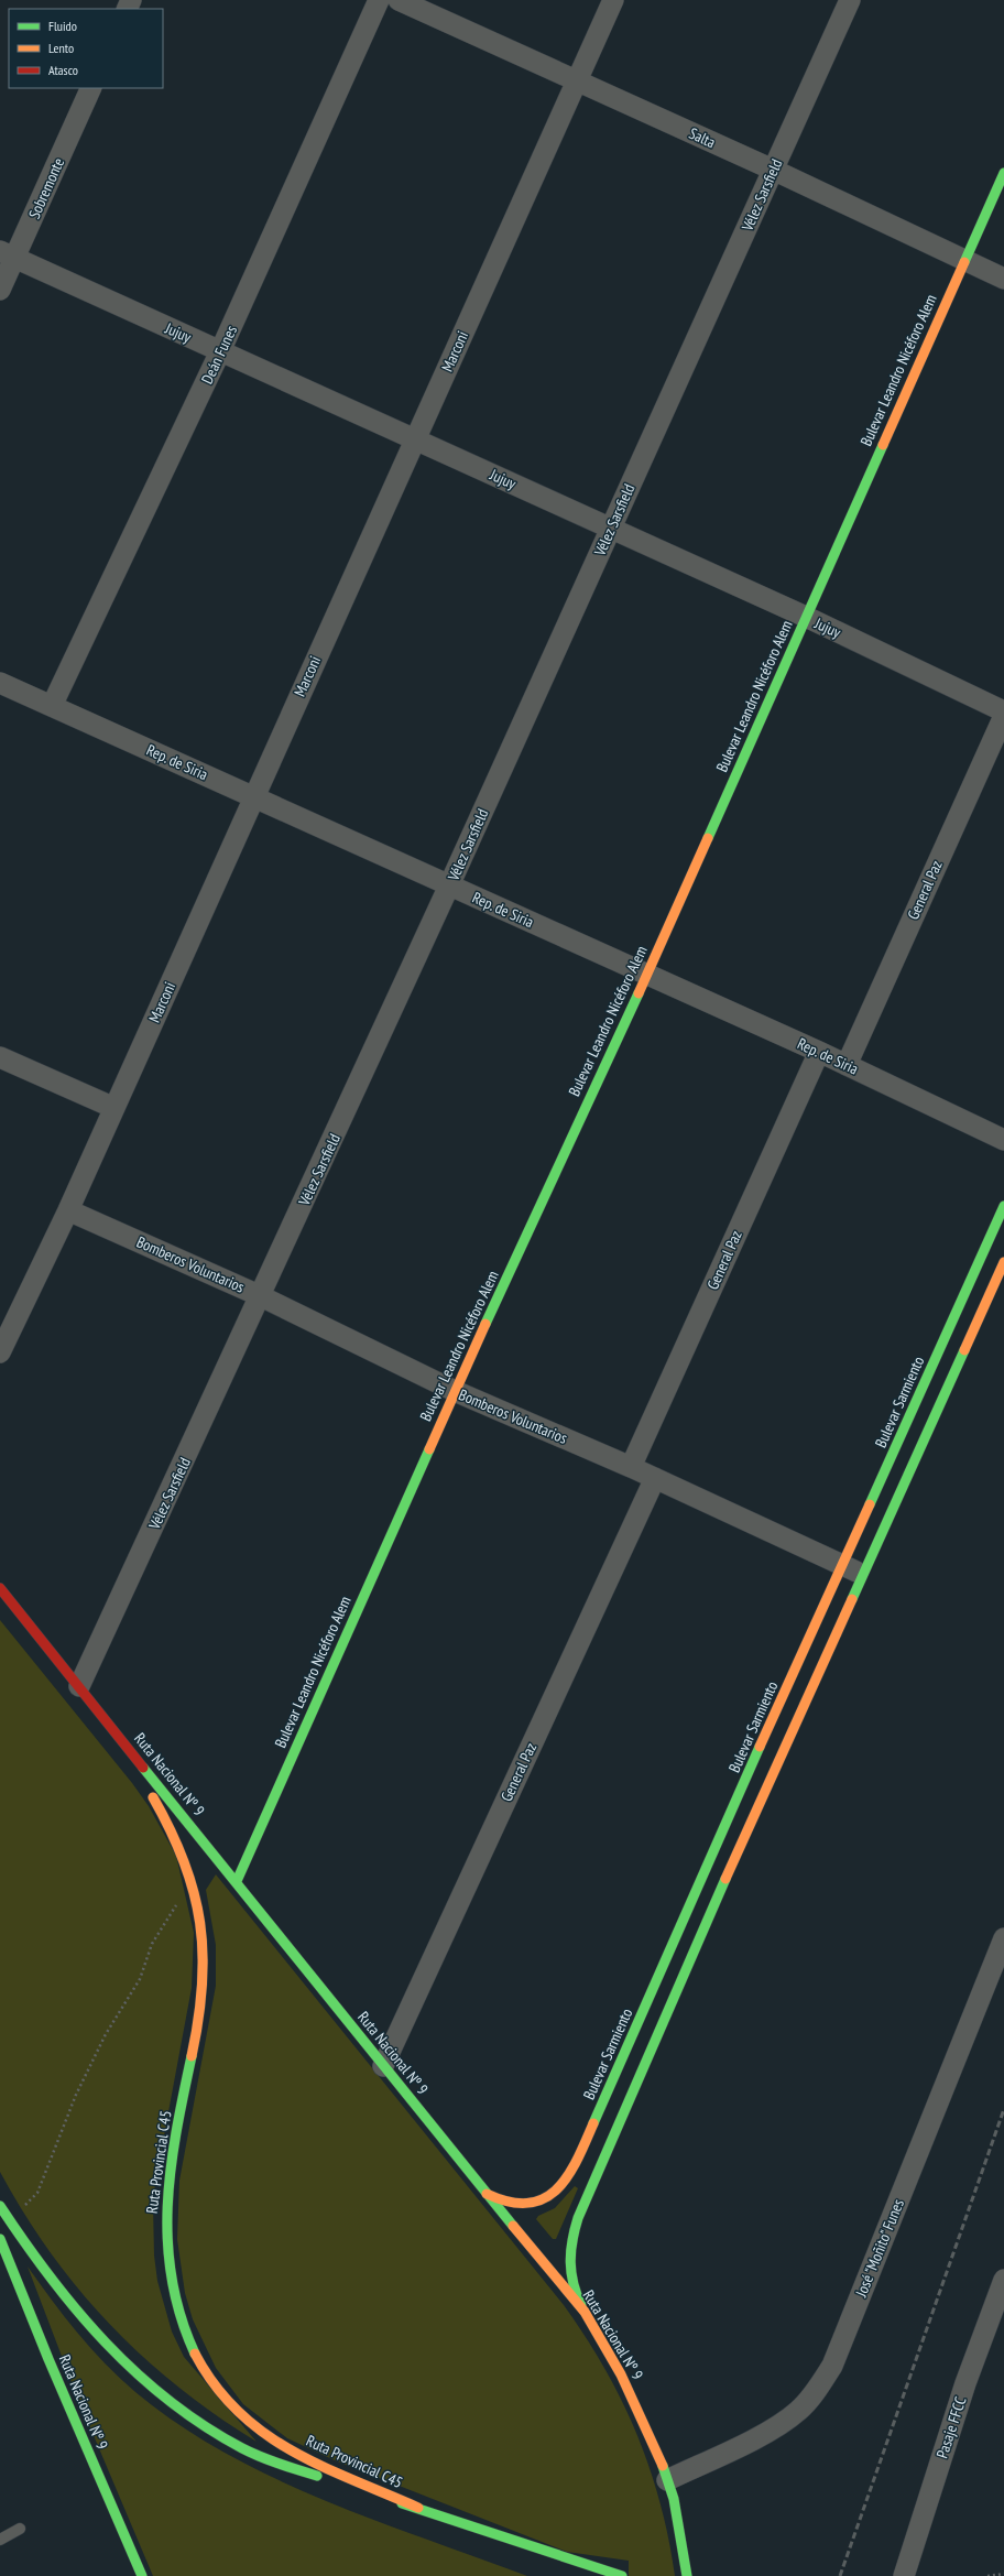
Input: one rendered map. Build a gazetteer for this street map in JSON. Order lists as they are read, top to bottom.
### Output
{
  "streets": {
    "main road": [
      "Bulevar Leandro Nicéforo Alem",
      "Bulevar Sarmiento",
      "Ruta Nacional Nº 9",
      "Ruta Provincial C45"
    ],
    "street": [
      "Salta",
      "Sobremonte",
      "Vélez Sarsfield",
      "Jujuy",
      "Marconi",
      "Deán Funes",
      "Rep. de Siria",
      "General Paz",
      "Bomberos Voluntarios",
      "José \"Moñito\" Funes",
      "Pasaje FFCC"
    ]
  },
  "crossings": [
    ["Salta", "Vélez Sarsfield"],
    ["Salta", "Marconi"],
    ["Salta", "Bulevar Leandro Nicéforo Alem"],
    ["Sobremonte", "Jujuy"],
    ["Vélez Sarsfield", "Jujuy"],
    ["Vélez Sarsfield", "Rep. de Siria"],
    ["Vélez Sarsfield", "Bomberos Voluntarios"],
    ["Vélez Sarsfield", "Ruta Nacional Nº 9"],
    ["Jujuy", "Marconi"],
    ["Jujuy", "Deán Funes"],
    ["Jujuy", "Bulevar Leandro Nicéforo Alem"],
    ["Marconi", "Rep. de Siria"],
    ["Marconi", "Bomberos Voluntarios"],
    ["Deán Funes", "Rep. de Siria"],
    ["Bulevar Leandro Nicéforo Alem", "Rep. de Siria"],
    ["Bulevar Leandro Nicéforo Alem", "Bomberos Voluntarios"],
    ["Bulevar Leandro Nicéforo Alem", "Ruta Nacional Nº 9"],
    ["Rep. de Siria", "General Paz"],
    ["General Paz", "Bomberos Voluntarios"],
    ["General Paz", "Ruta Nacional Nº 9"],
    ["Bomberos Voluntarios", "Bulevar Sarmiento"],
    ["Bulevar Sarmiento", "Ruta Nacional Nº 9"],
    ["Ruta Nacional Nº 9", "Ruta Provincial C45"],
    ["Ruta Nacional Nº 9", "José \"Moñito\" Funes"]
  ],
  "legend": ["Fluido", "Lento", "Atasco"]
}
